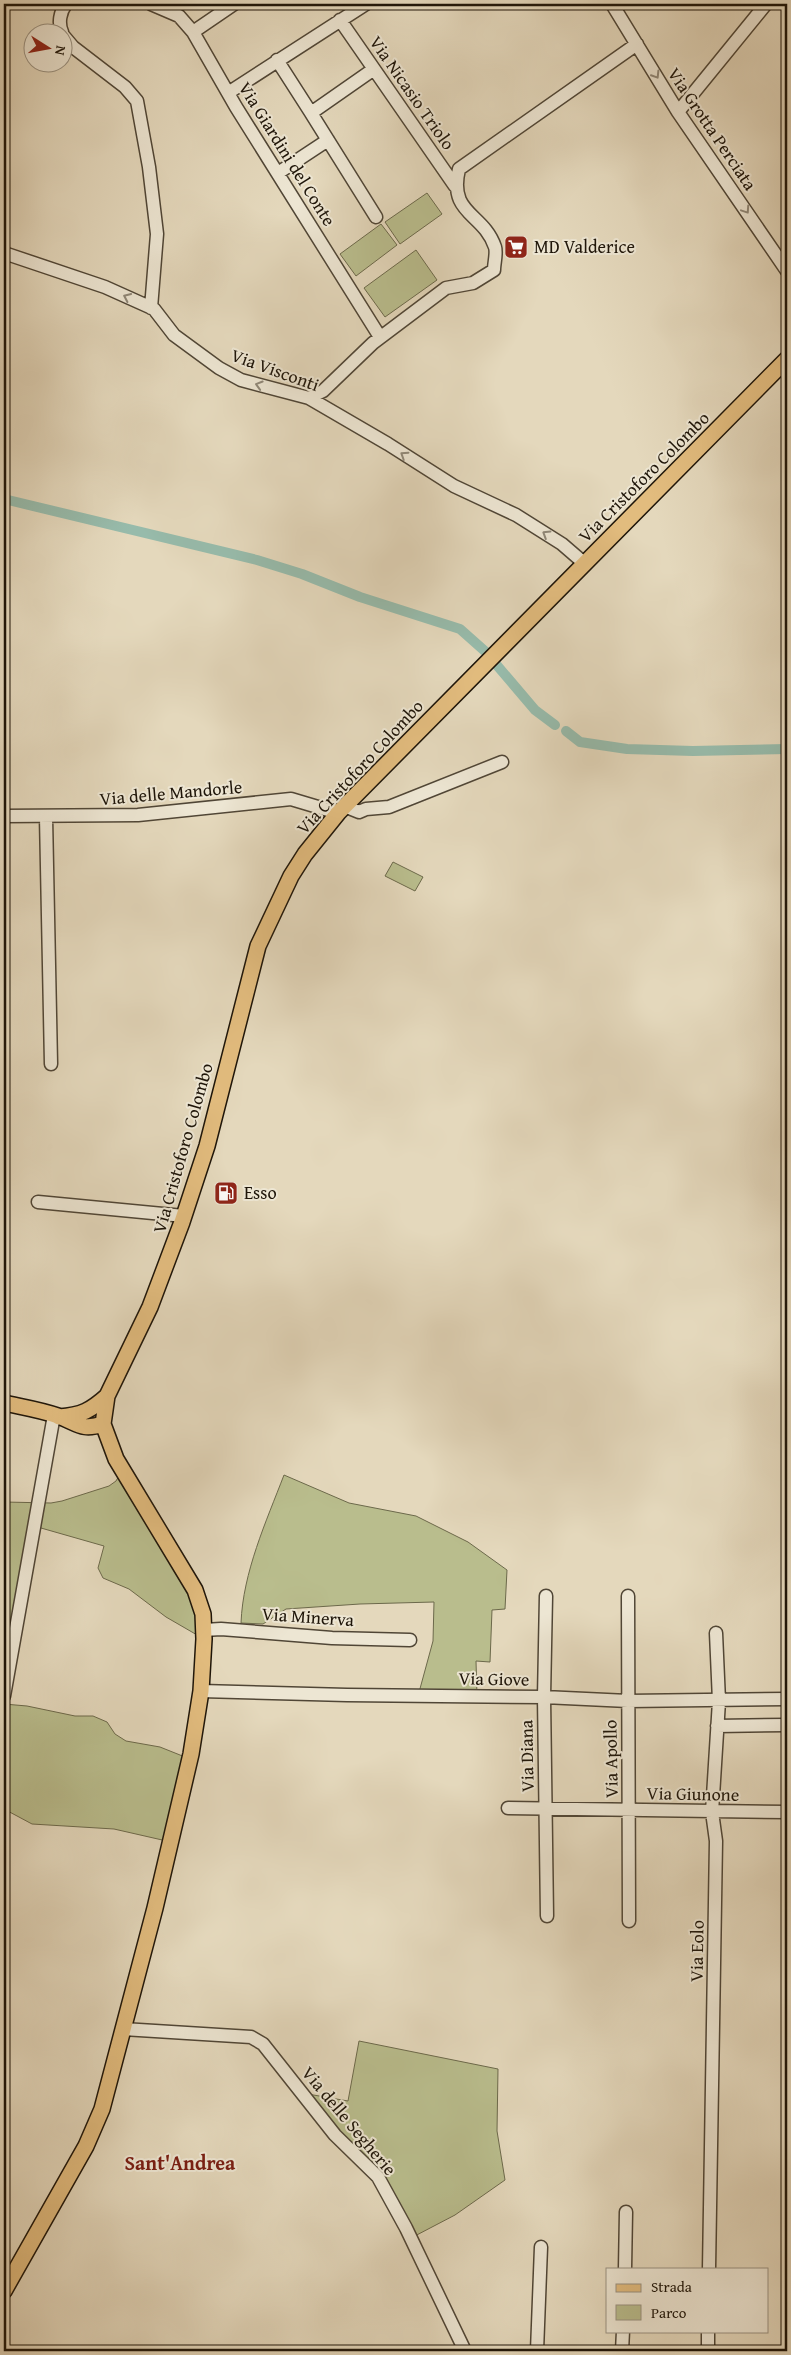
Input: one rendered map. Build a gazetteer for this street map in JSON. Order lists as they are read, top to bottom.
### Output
{
  "streets": {
    "main road": ["Via Cristoforo Colombo"],
    "street": [
      "Via Nicasio Triolo",
      "Via Grotta Perciata",
      "Via Giardini del Conte",
      "Via Visconti",
      "Via delle Mandorle",
      "Via Minerva",
      "Via Giove",
      "Via Diana",
      "Via Apollo",
      "Via Giunone",
      "Via Eolo",
      "Via delle Segherie"
    ]
  },
  "crossings": [
    ["Via Nicasio Triolo", "Via Giardini del Conte"],
    ["Via Visconti", "Via Cristoforo Colombo"],
    ["Via Cristoforo Colombo", "Via delle Mandorle"],
    ["Via Giove", "Via Diana"],
    ["Via Giove", "Via Apollo"],
    ["Via Giove", "Via Eolo"],
    ["Via Diana", "Via Giunone"],
    ["Via Apollo", "Via Giunone"],
    ["Via Giunone", "Via Eolo"]
  ],
  "one_way": ["Via Grotta Perciata", "Via Visconti"],
  "districts": ["Sant'Andrea"],
  "places": {
    "supermarket": ["MD Valderice"],
    "fuel station": ["Esso"]
  },
  "legend": ["Strada", "Parco"],
  "north": "right"
}
